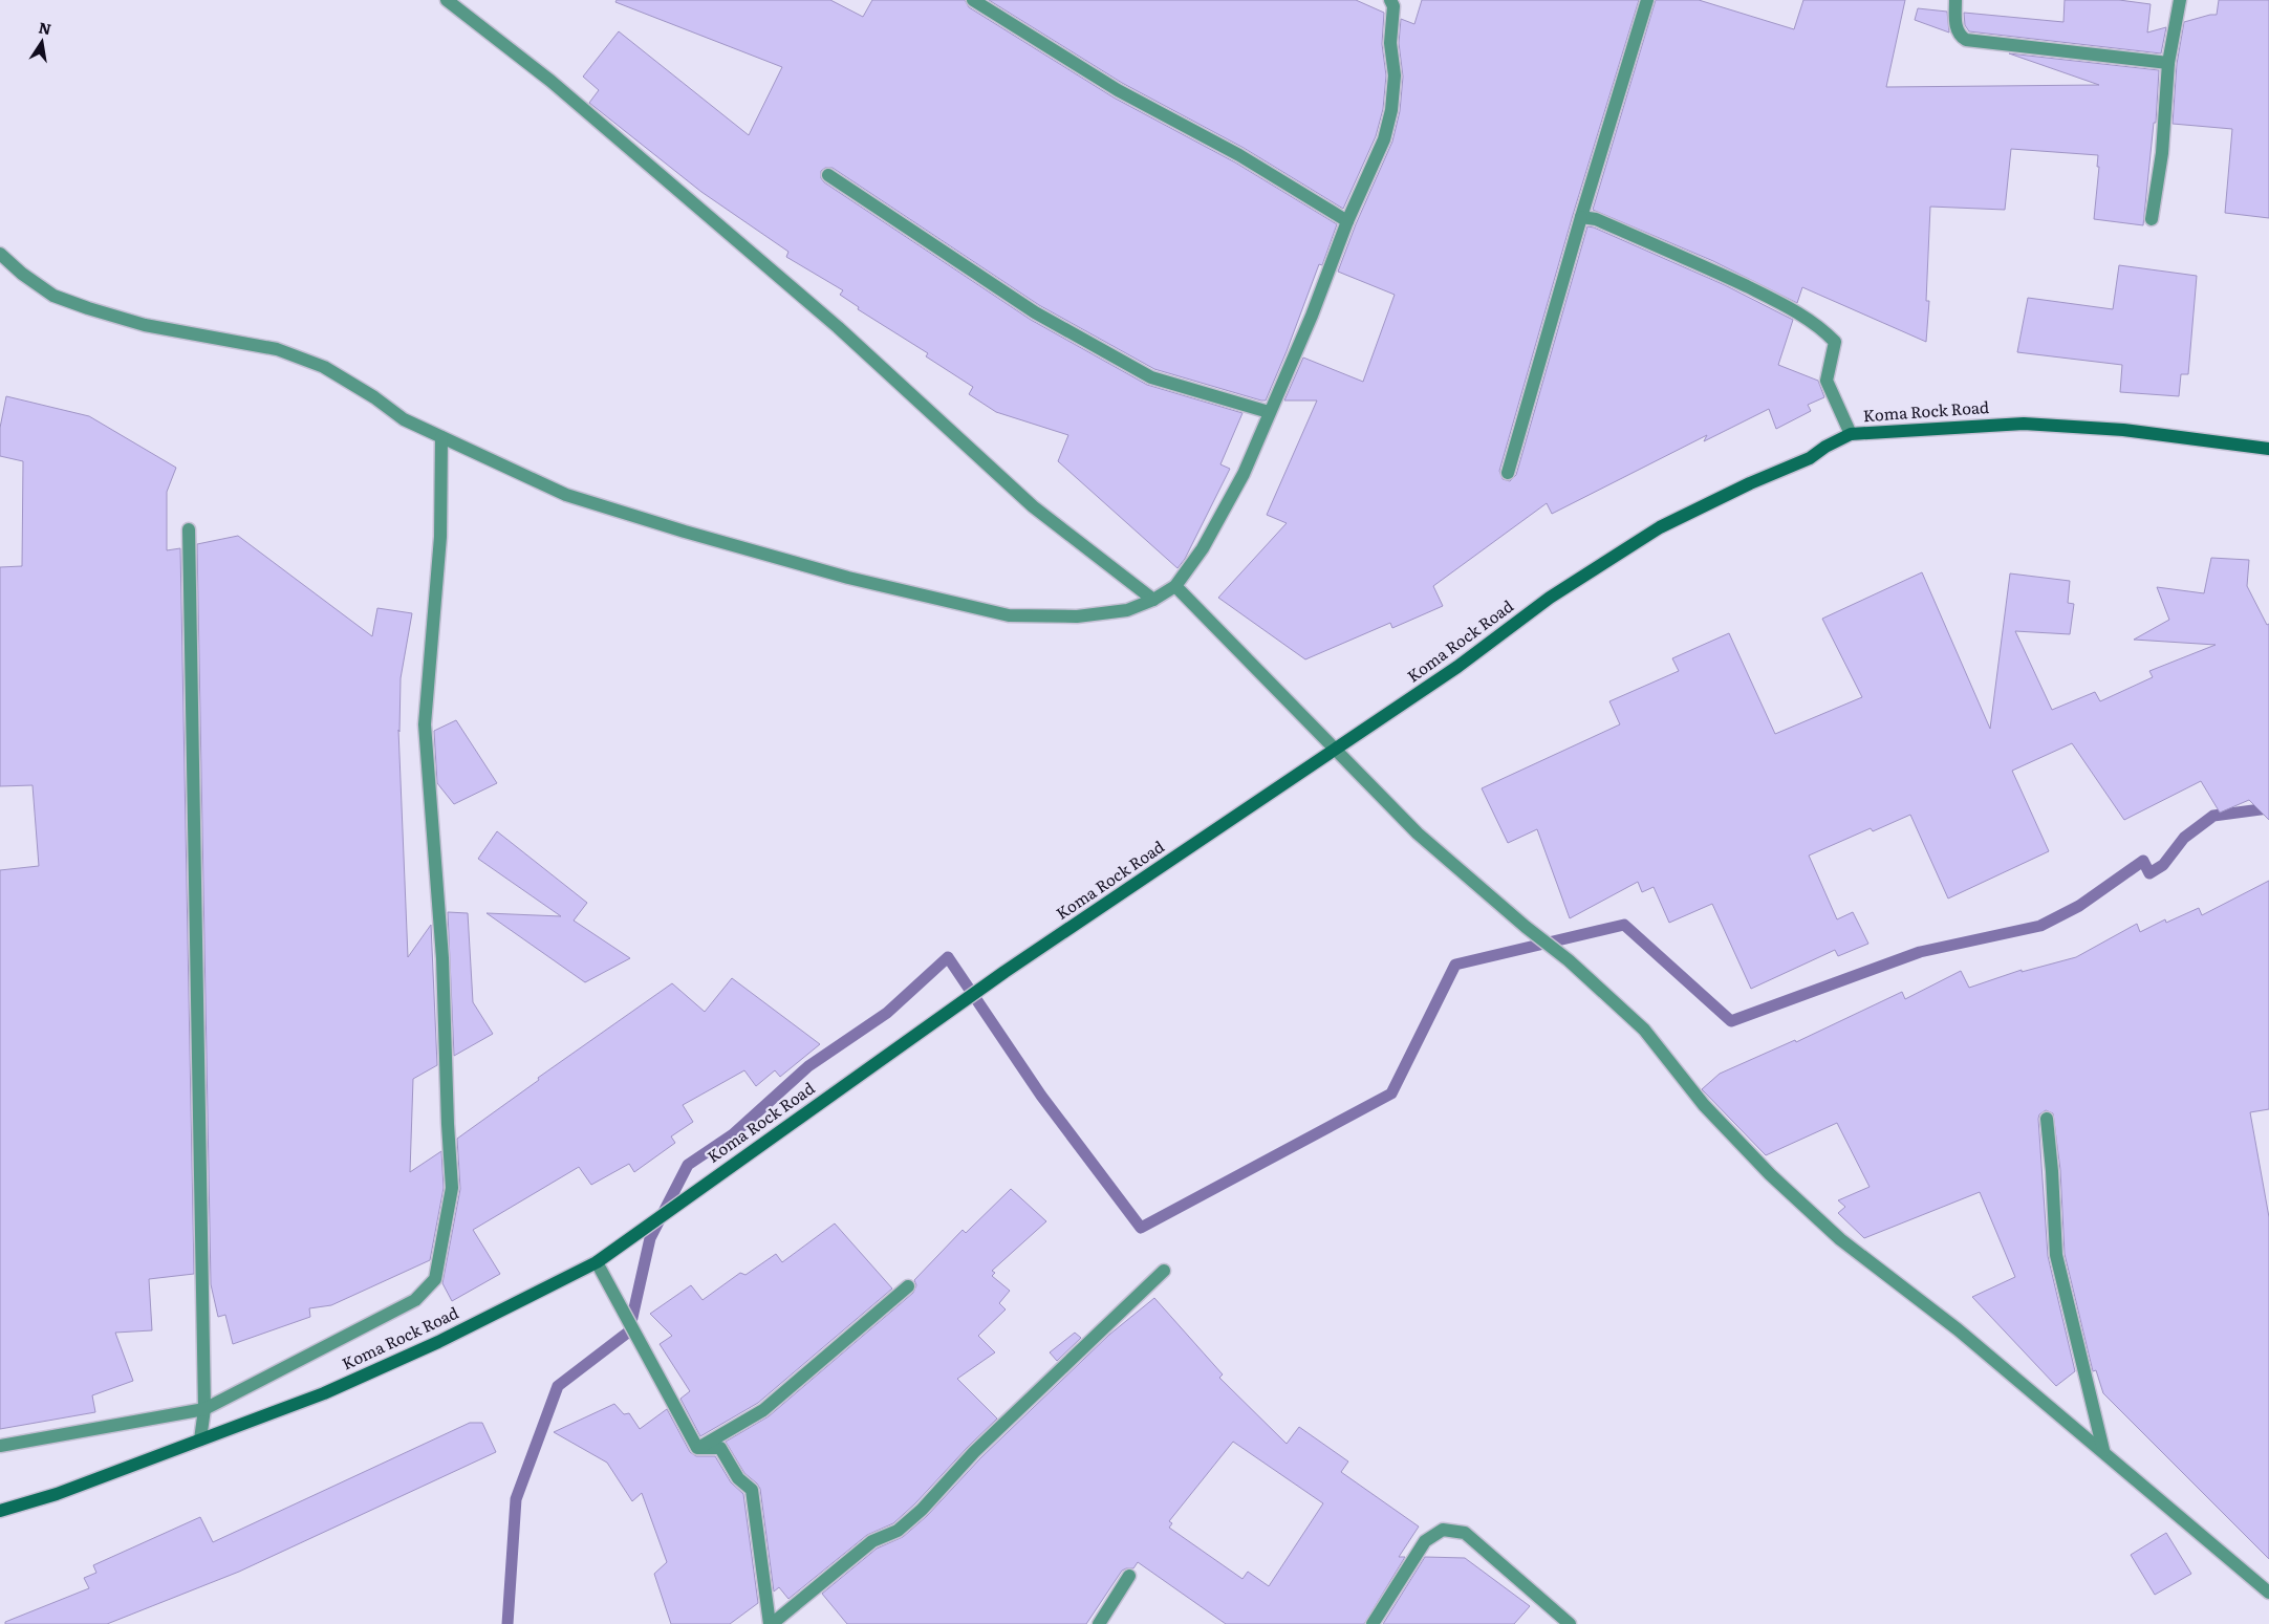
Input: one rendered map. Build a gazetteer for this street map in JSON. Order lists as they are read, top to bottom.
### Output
{
  "streets": {
    "main road": ["Koma Rock Road"]
  },
  "north": "top"
}
